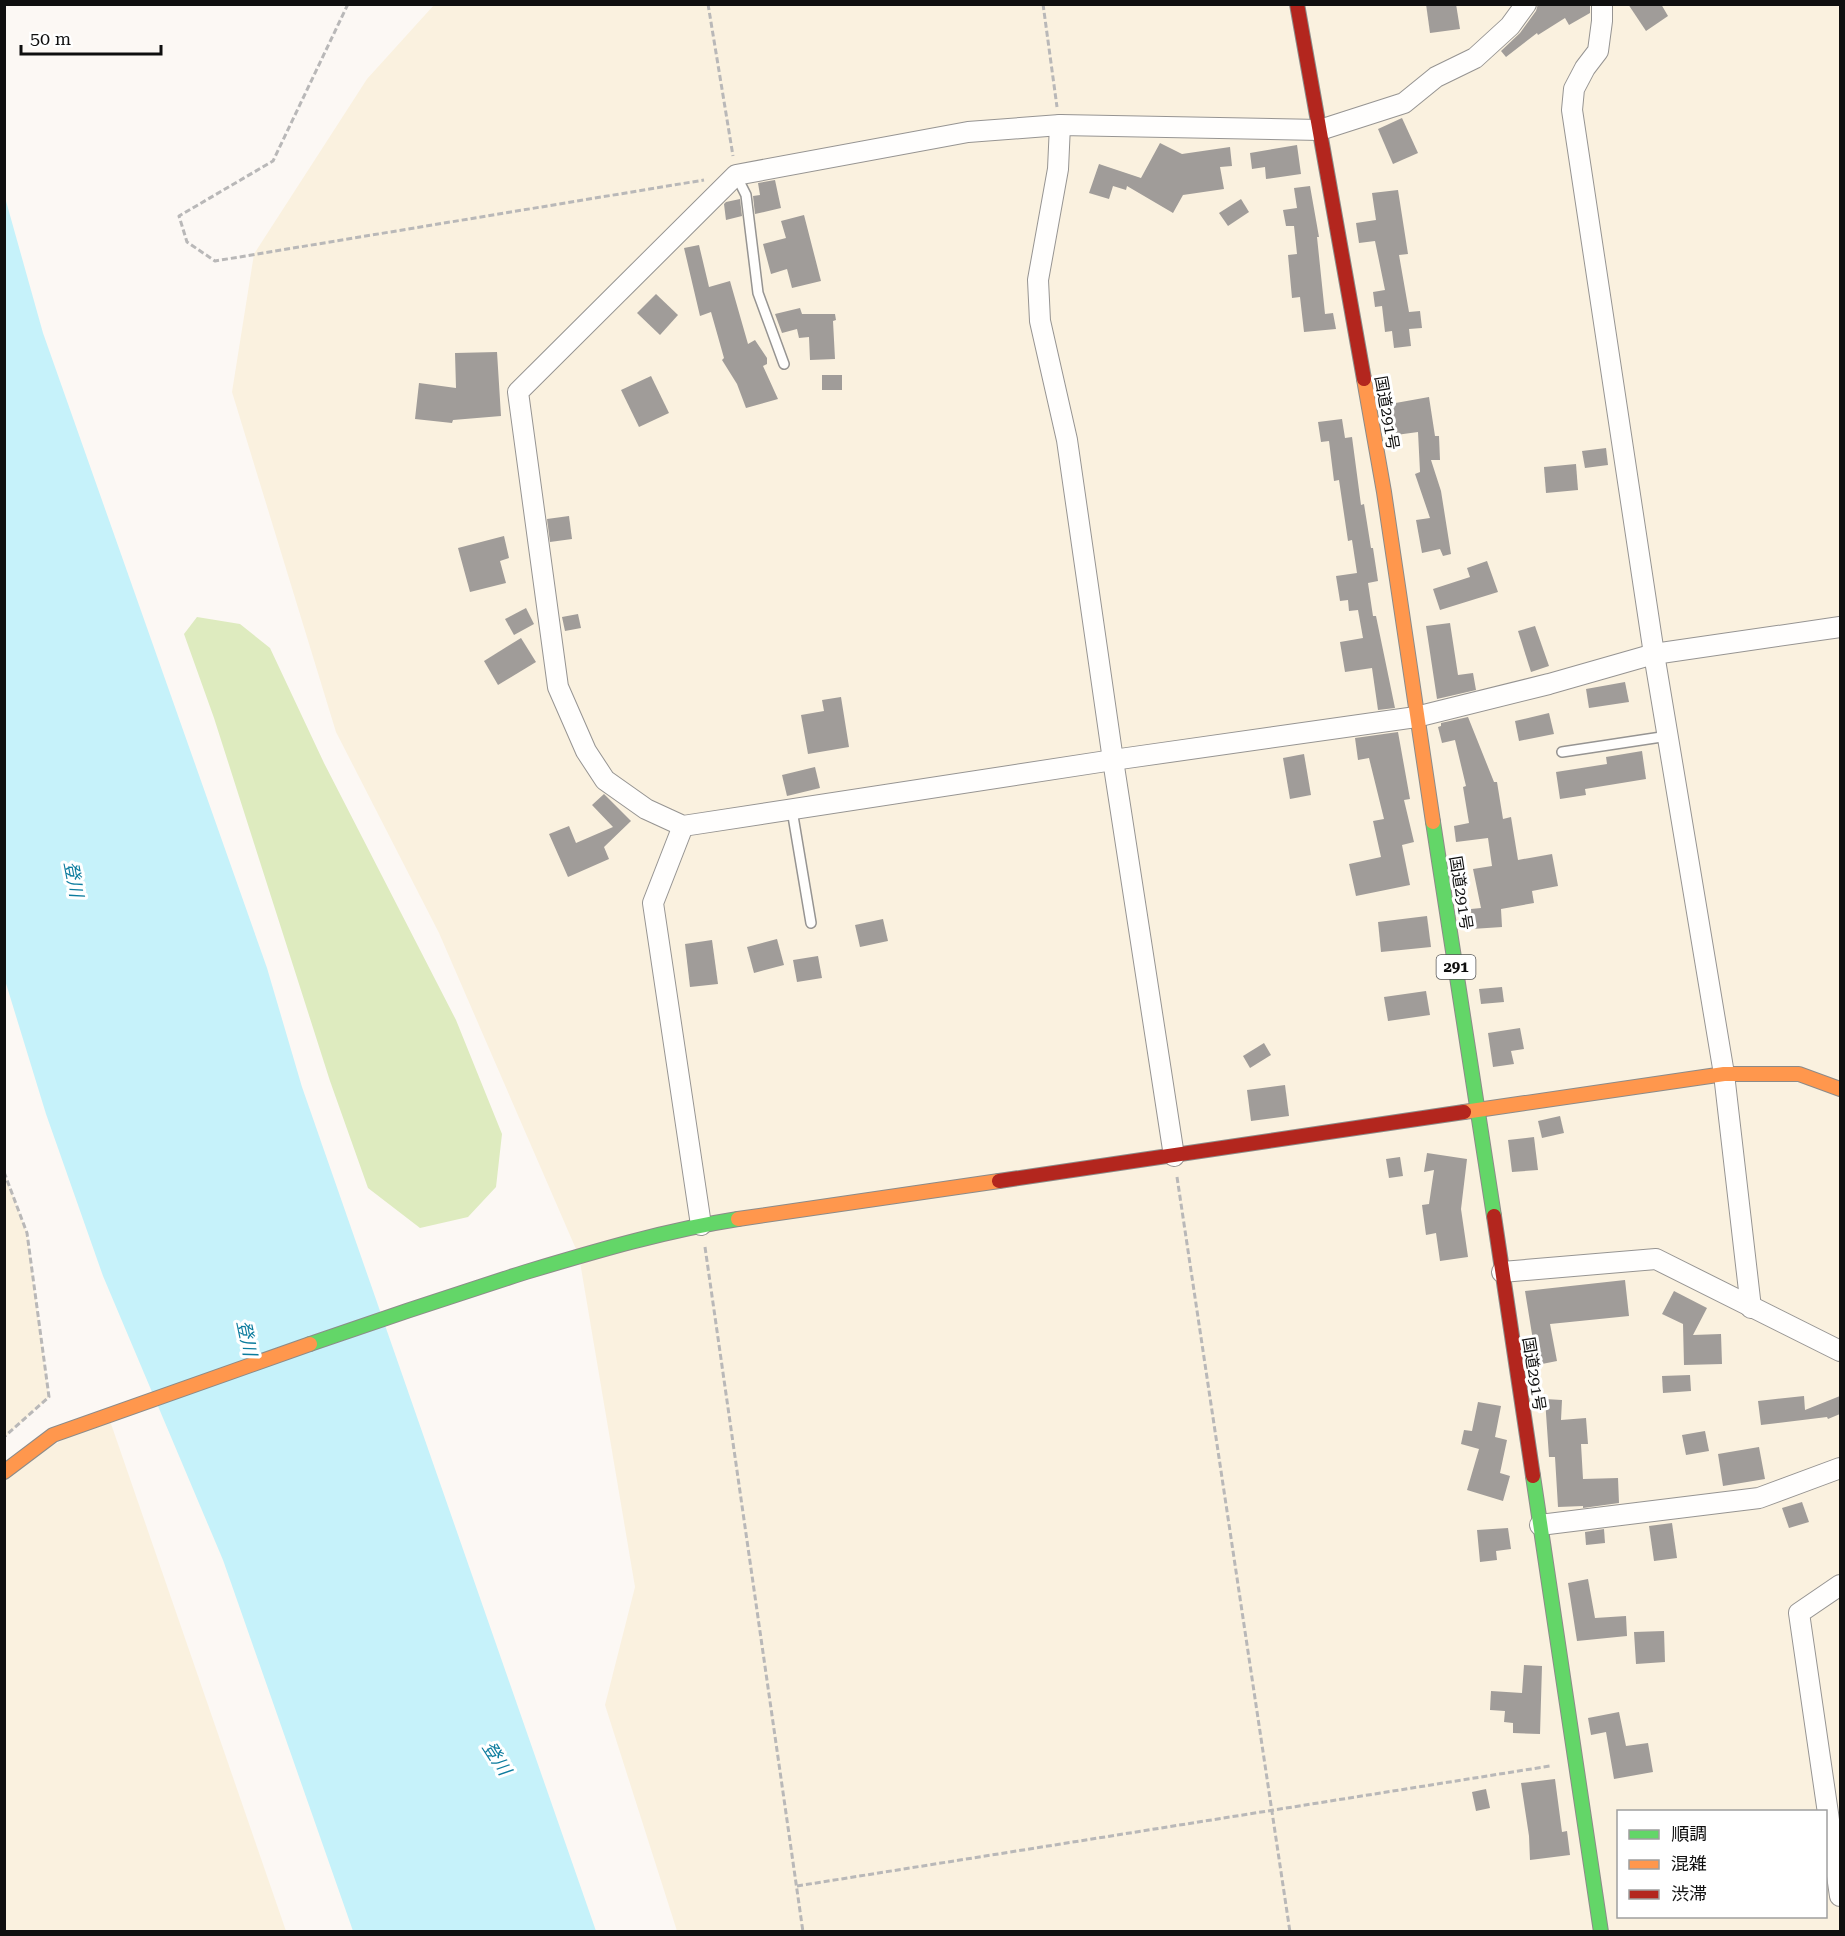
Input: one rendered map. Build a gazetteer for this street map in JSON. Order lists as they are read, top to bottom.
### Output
{
  "streets": {
    "main road": ["国道291号", "291"]
  },
  "water": ["登川"],
  "legend": ["順調", "混雑", "渋滞"],
  "scale_bar": "50 m"
}
